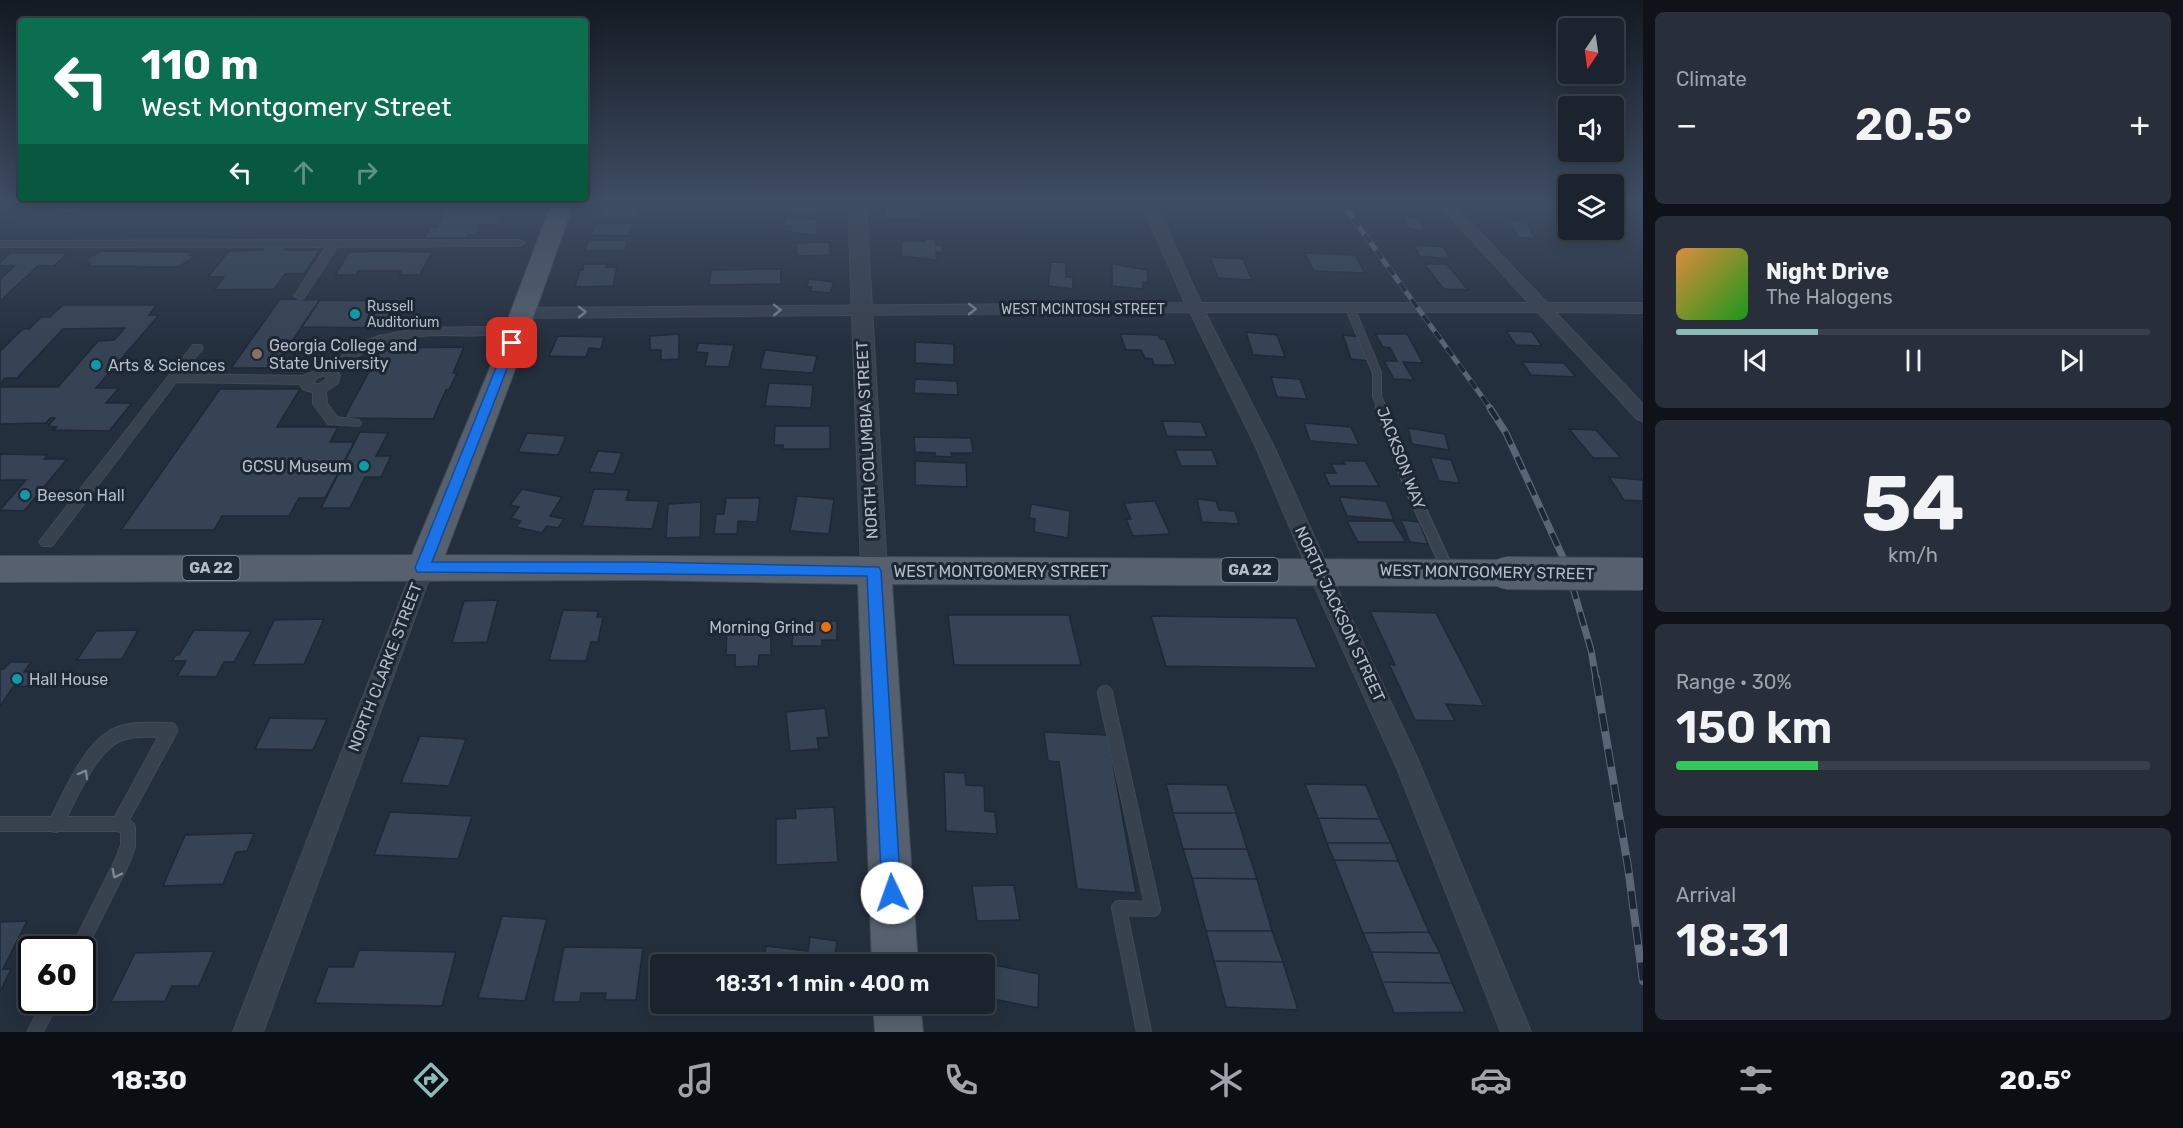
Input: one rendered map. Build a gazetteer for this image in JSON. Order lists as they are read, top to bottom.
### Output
{
  "streets": {
    "main road": [
      "NORTH COLUMBIA STREET",
      "GA 22",
      "WEST MONTGOMERY STREET",
      "NORTH CLARKE STREET"
    ],
    "street": ["WEST MCINTOSH STREET", "NORTH JACKSON STREET"],
    "lane": ["JACKSON WAY"]
  },
  "crossings": [
    ["WEST MCINTOSH STREET", "NORTH COLUMBIA STREET"],
    ["WEST MCINTOSH STREET", "JACKSON WAY"],
    ["WEST MCINTOSH STREET", "NORTH JACKSON STREET"],
    ["WEST MCINTOSH STREET", "NORTH CLARKE STREET"],
    ["NORTH COLUMBIA STREET", "WEST MONTGOMERY STREET"],
    ["JACKSON WAY", "WEST MONTGOMERY STREET"],
    ["WEST MONTGOMERY STREET", "NORTH JACKSON STREET"],
    ["WEST MONTGOMERY STREET", "NORTH CLARKE STREET"]
  ],
  "one_way": ["WEST MCINTOSH STREET"],
  "places": [
    "Russell Auditorium",
    "Georgia College and State University",
    "Arts & Sciences",
    "GCSU Museum",
    "Beeson Hall",
    "Morning Grind",
    "Hall House"
  ],
  "north": "bottom",
  "page": {
    "tile": [
      "Climate",
      ["54", "km/h"],
      ["Range · 30%", "150 km"],
      ["Arrival", "18:31"]
    ],
    "turn": ["110 m", "West Montgomery Street"],
    "heat": ["−", "20.5°", "+"],
    "song": ["Night Drive", "The Halogens"],
    "limit": "60",
    "trip": "18:31 · 1 min · 400 m",
    "tabs": ["18:30", "20.5°"]
  }
}
